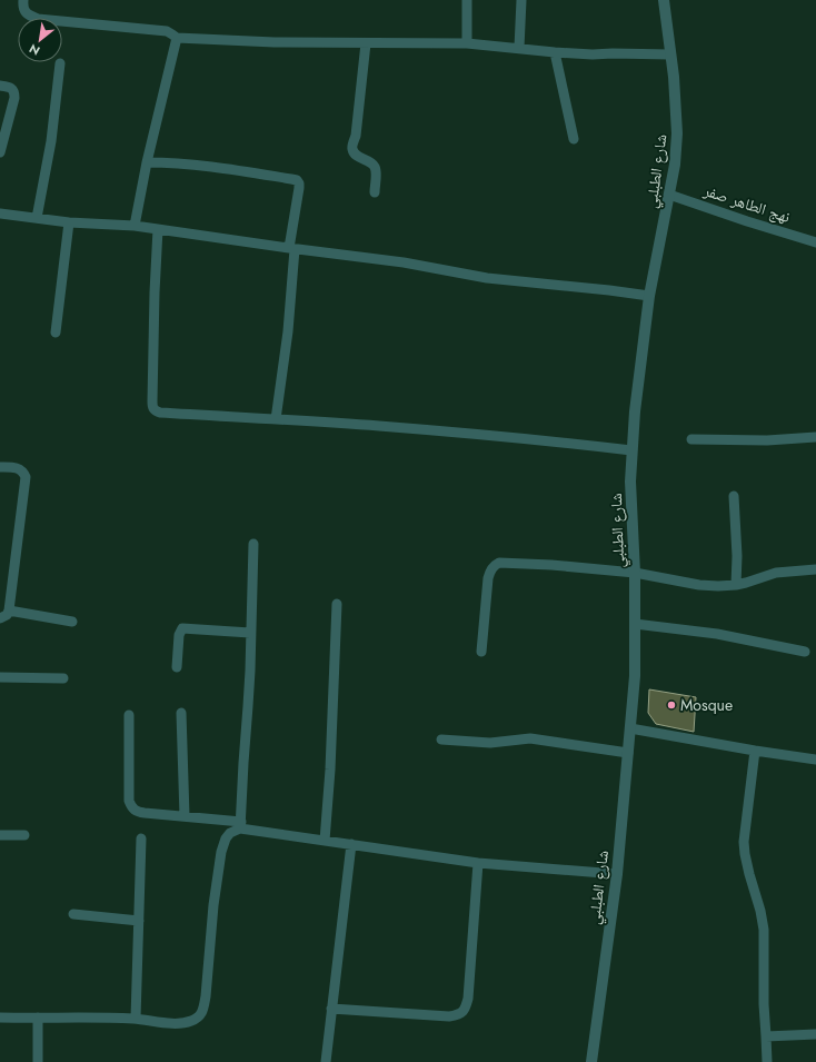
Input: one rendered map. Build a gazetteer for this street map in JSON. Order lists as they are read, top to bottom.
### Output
{
  "streets": {
    "street": ["شارع الطبلبي", "نهج الطاهر صفر"]
  },
  "crossings": [
    ["شارع الطبلبي", "نهج الطاهر صفر"]
  ],
  "places": ["Mosque"],
  "north": "bottom left"
}
